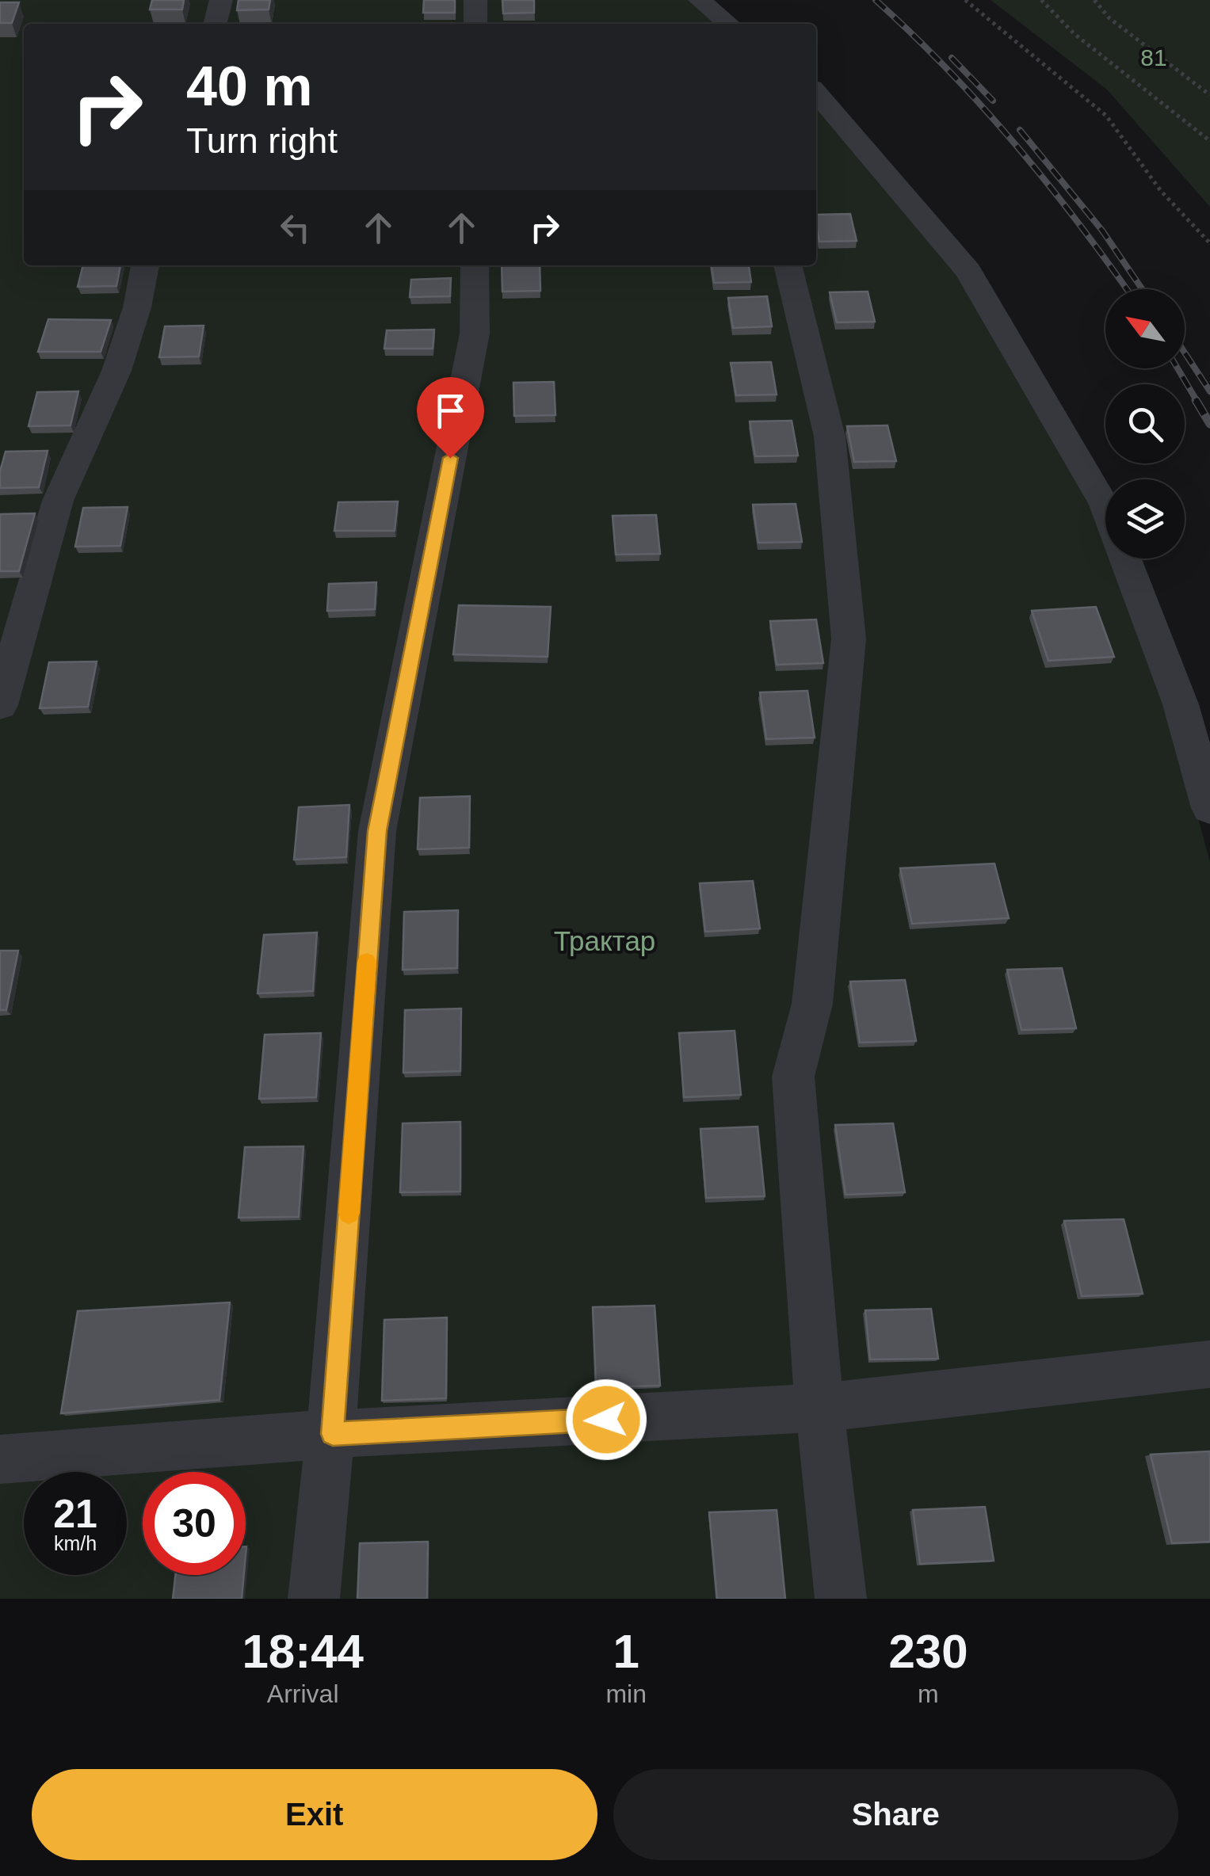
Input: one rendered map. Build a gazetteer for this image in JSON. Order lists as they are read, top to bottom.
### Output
{
  "parks": ["81", "Трактар"],
  "north": "top left",
  "page": {
    "turn": ["40 m", "Turn right"],
    "speed": "21 km/h",
    "limit": "30",
    "eta": [
      "18:44",
      "Arrival",
      "1",
      "min",
      "230",
      "m"
    ],
    "buttons": ["Exit", "Share"]
  }
}
